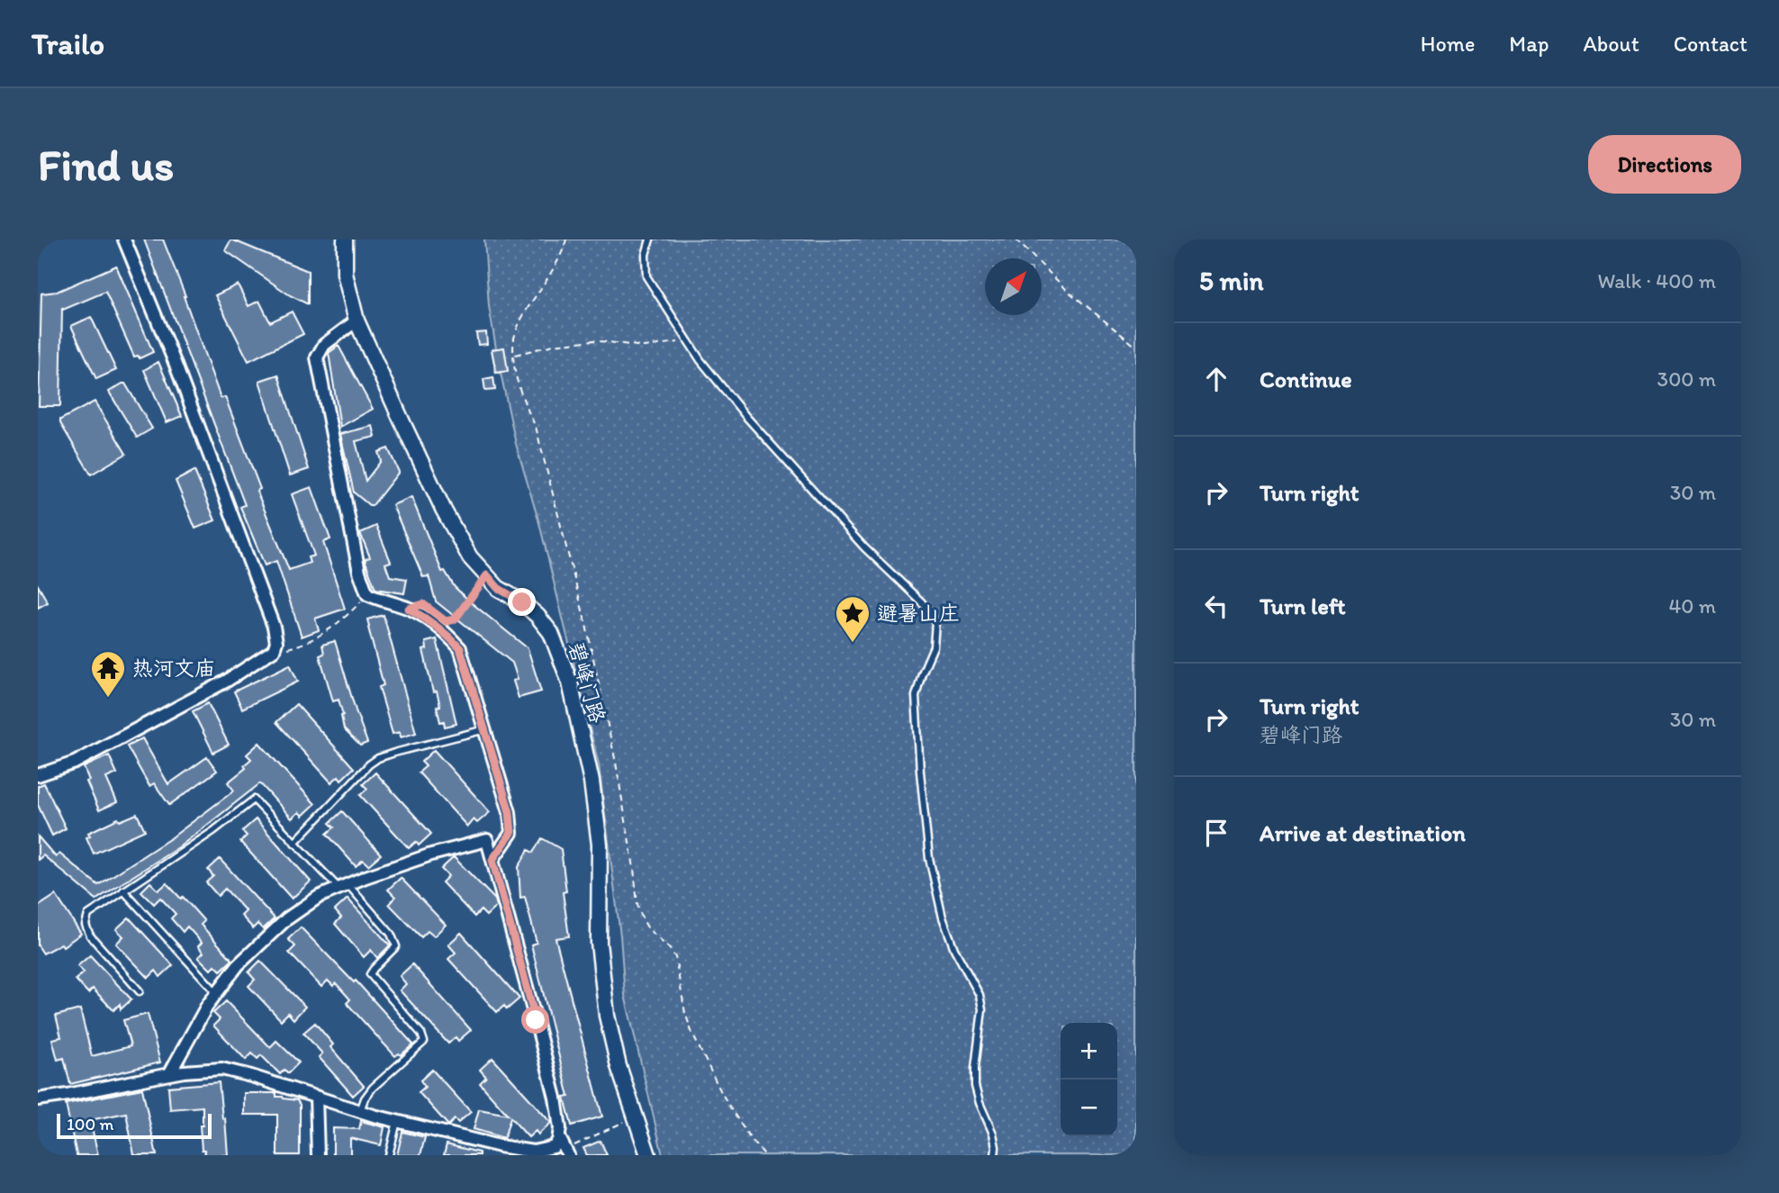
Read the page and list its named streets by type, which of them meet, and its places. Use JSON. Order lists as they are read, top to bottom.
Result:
{
  "streets": {
    "street": ["碧峰门路"]
  },
  "places": {
    "place": ["避暑山庄"],
    "temple": ["热河文庙"]
  },
  "scale_bar": "100 m",
  "north": "top right",
  "page": {
    "header": "Trailo",
    "nav": [
      "Home",
      "Map",
      "About",
      "Contact"
    ],
    "buttons": "Directions",
    "title": "Find us",
    "heading": ["5 min", "Walk · 400 m"],
    "list": [
      ["Continue", "300 m"],
      ["Turn right", "30 m"],
      ["Turn left", "40 m"],
      ["Turn right", "碧峰门路", "30 m"],
      "Arrive at destination"
    ],
    "map_buttons": ["+", "−"],
    "scale": "100 m"
  }
}
